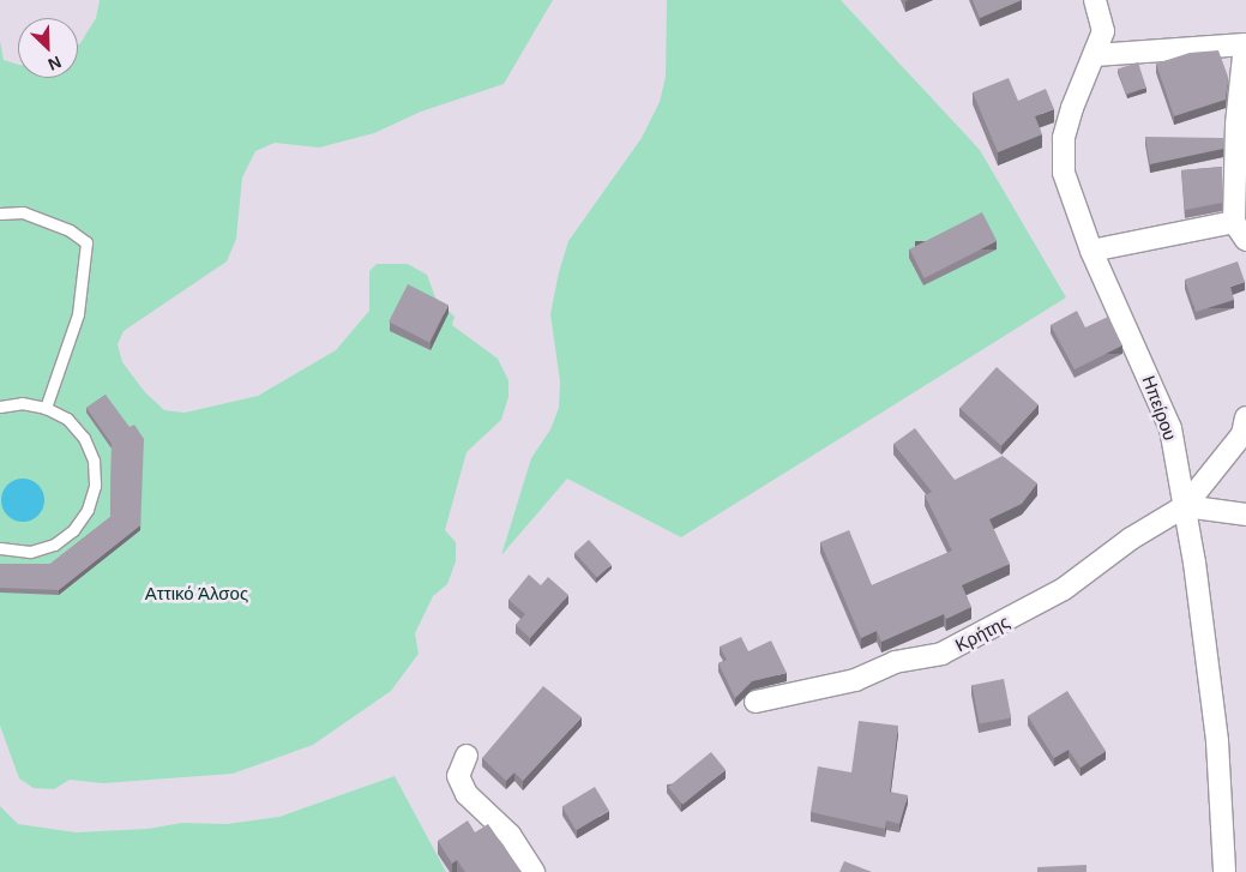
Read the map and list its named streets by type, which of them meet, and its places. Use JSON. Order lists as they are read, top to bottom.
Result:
{
  "streets": {
    "street": ["Ηπείρου", "Κρήτης"]
  },
  "crossings": [
    ["Ηπείρου", "Κρήτης"]
  ],
  "parks": ["Αττικό Άλσος"],
  "north": "bottom right"
}
